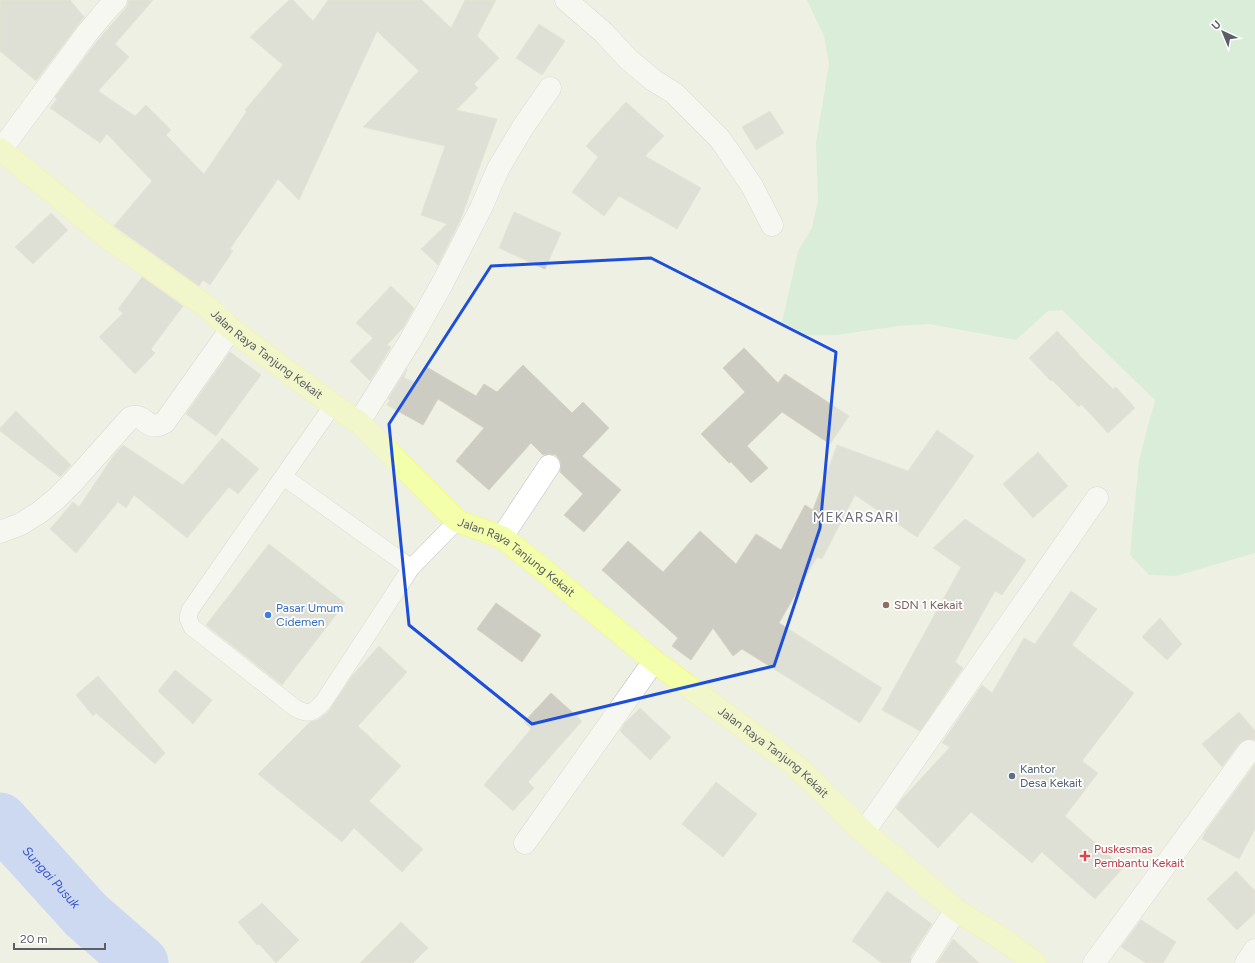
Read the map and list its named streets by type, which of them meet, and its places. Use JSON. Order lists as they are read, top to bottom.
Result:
{
  "streets": {
    "main road": ["Jalan Raya Tanjung Kekait"]
  },
  "districts": ["MEKARSARI"],
  "water": ["Sungai Pusuk"],
  "places": {
    "other": ["SDN 1 Kekait", "Pasar Umum Cidemen", "Kantor Desa Kekait"],
    "health": ["Puskesmas Pembantu Kekait"]
  },
  "scale_bar": "20 m",
  "north": "top left"
}
